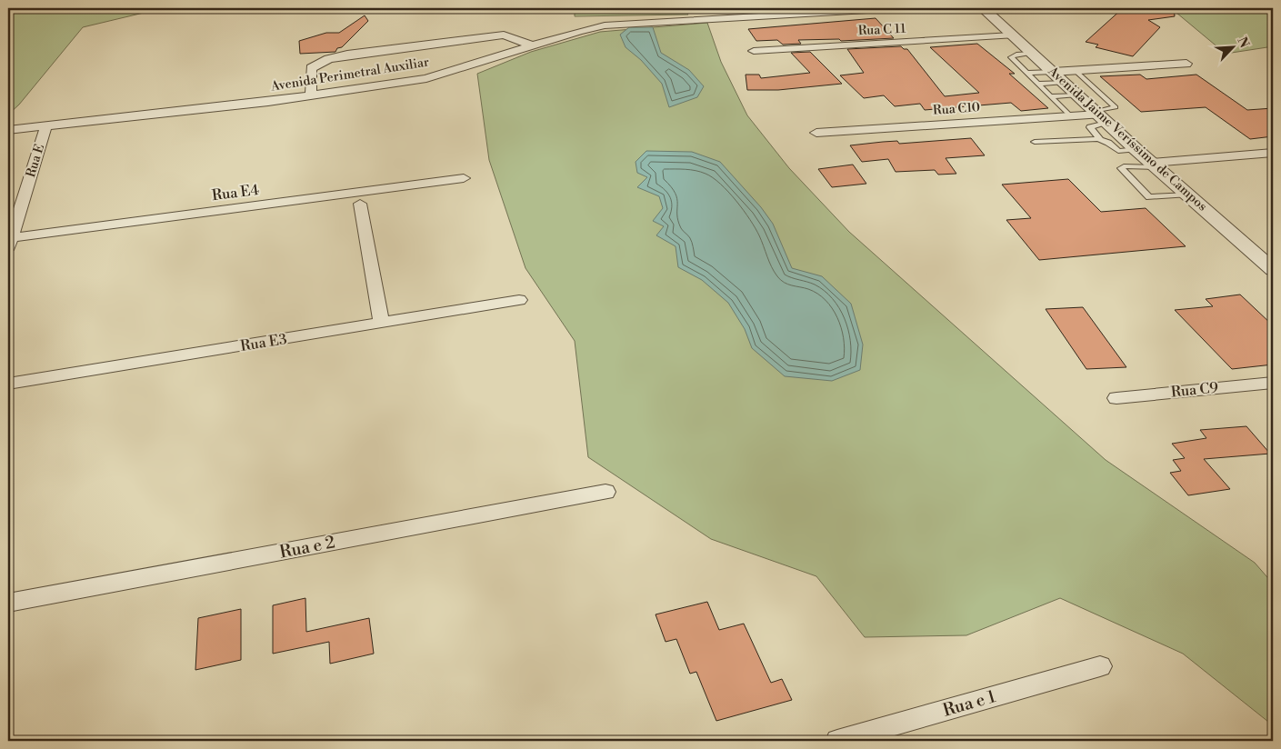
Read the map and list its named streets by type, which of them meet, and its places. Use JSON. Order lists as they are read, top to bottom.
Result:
{
  "streets": {
    "street": [
      "Rua C 11",
      "Avenida Perimetral Auxiliar",
      "Rua C10",
      "Avenida Jaime Veríssimo de Campos",
      "Rua E",
      "Rua E4",
      "Rua E3",
      "Rua C9",
      "Rua e 2",
      "Rua e 1"
    ]
  },
  "crossings": [
    ["Rua C 11", "Avenida Jaime Veríssimo de Campos"],
    ["Avenida Perimetral Auxiliar", "Rua E"],
    ["Rua C10", "Avenida Jaime Veríssimo de Campos"],
    ["Rua E", "Rua E4"]
  ],
  "north": "top right"
}
